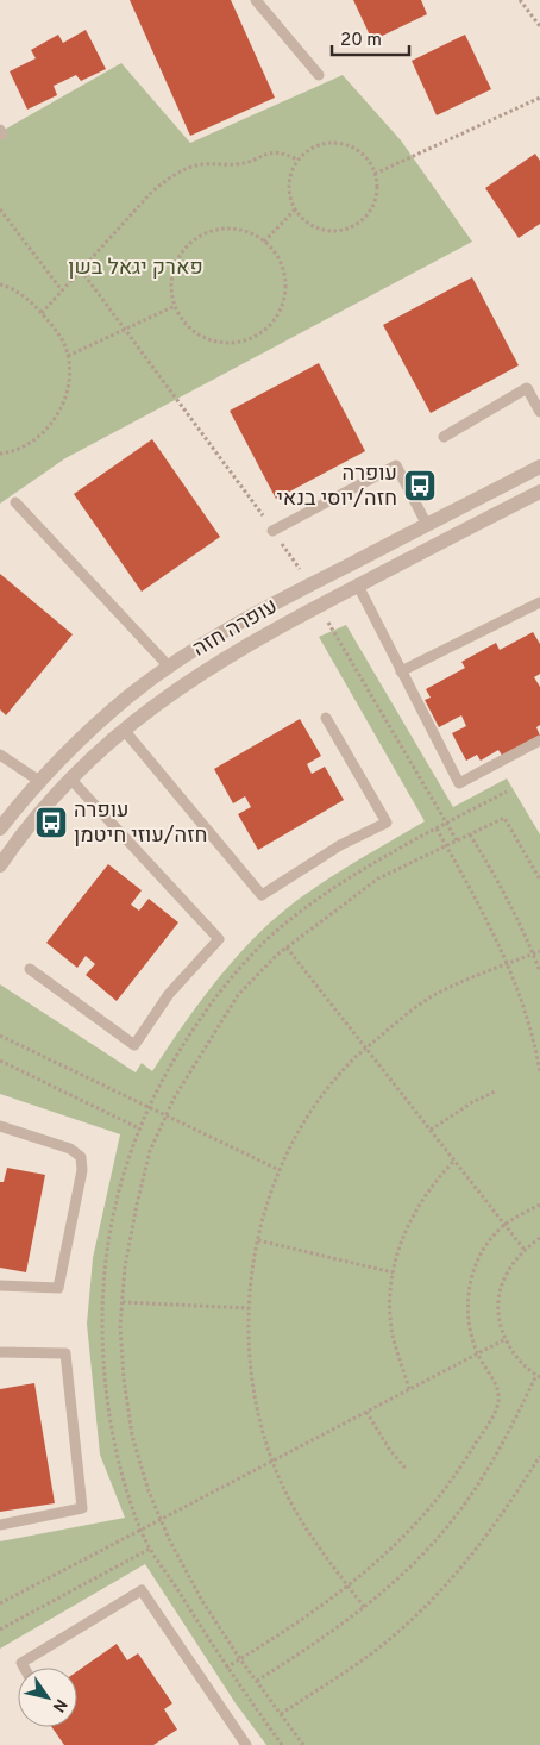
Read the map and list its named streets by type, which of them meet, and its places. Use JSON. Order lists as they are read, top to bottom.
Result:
{
  "streets": {
    "street": ["עופרה חזה"]
  },
  "parks": ["פארק יגאל בשן"],
  "places": {
    "bus stop": ["עופרה חזה/יוסי בנאי", "עופרה חזה/עוזי חיטמן"]
  },
  "scale_bar": "20 m",
  "north": "bottom right"
}
